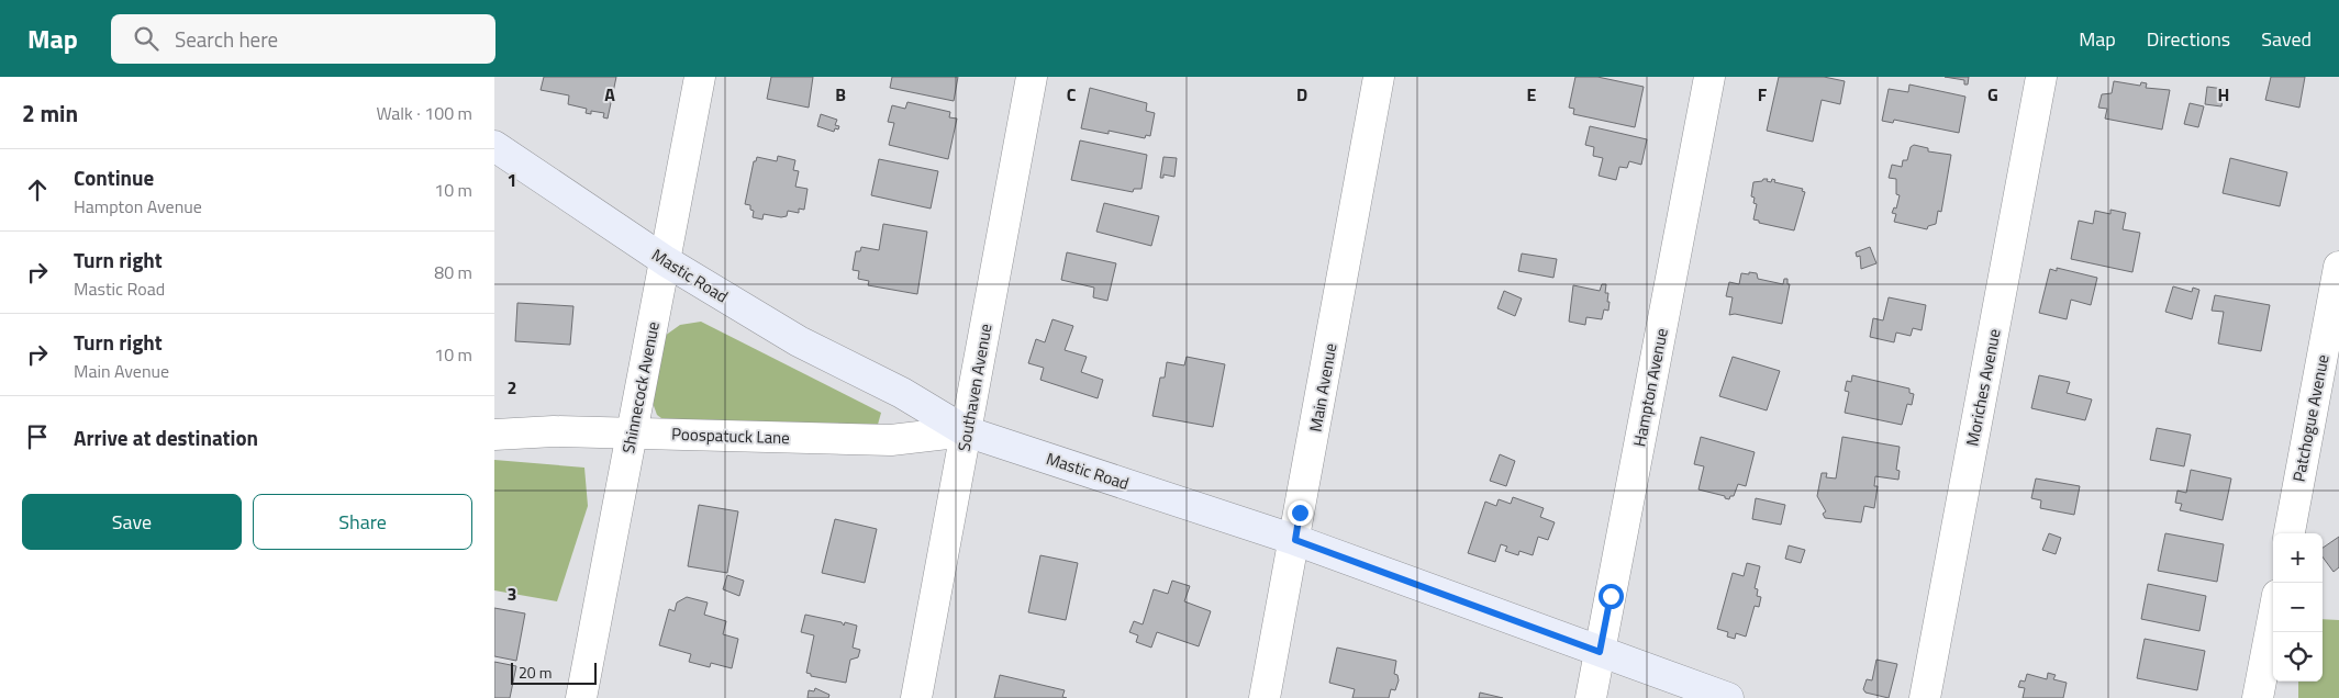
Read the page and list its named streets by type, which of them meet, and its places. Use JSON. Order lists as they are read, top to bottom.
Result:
{
  "streets": {
    "main road": ["Mastic Road"],
    "street": [
      "Shinnecock Avenue",
      "Southaven Avenue",
      "Main Avenue",
      "Hampton Avenue",
      "Moriches Avenue",
      "Patchogue Avenue",
      "Poospatuck Lane"
    ]
  },
  "crossings": [
    ["Mastic Road", "Shinnecock Avenue"],
    ["Mastic Road", "Southaven Avenue"],
    ["Mastic Road", "Main Avenue"],
    ["Mastic Road", "Hampton Avenue"],
    ["Mastic Road", "Poospatuck Lane"],
    ["Shinnecock Avenue", "Poospatuck Lane"],
    ["Southaven Avenue", "Poospatuck Lane"]
  ],
  "scale_bar": "20 m",
  "page": {
    "header": "Map",
    "search": "Search here",
    "nav": ["Map", "Directions", "Saved"],
    "heading": ["2 min", "Walk · 100 m"],
    "list": [
      ["Continue", "Hampton Avenue", "10 m"],
      ["Turn right", "Mastic Road", "80 m"],
      ["Turn right", "Main Avenue", "10 m"],
      "Arrive at destination"
    ],
    "buttons": ["Save", "Share"],
    "map_buttons": ["+", "−"],
    "scale": "20 m"
  },
  "grid": {
    "columns": [
      "A",
      "B",
      "C",
      "D",
      "E",
      "F",
      "G",
      "H"
    ],
    "rows": ["1", "2", "3"]
  }
}
